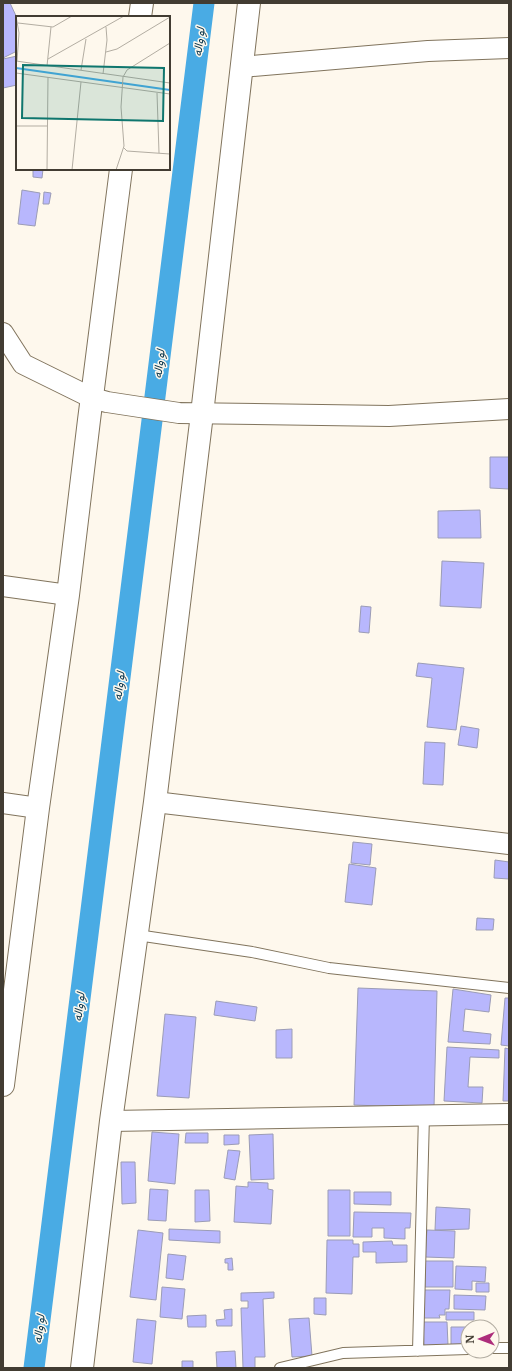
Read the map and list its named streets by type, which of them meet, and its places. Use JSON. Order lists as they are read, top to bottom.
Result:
{
  "water": ["لو واله"],
  "north": "left"
}
